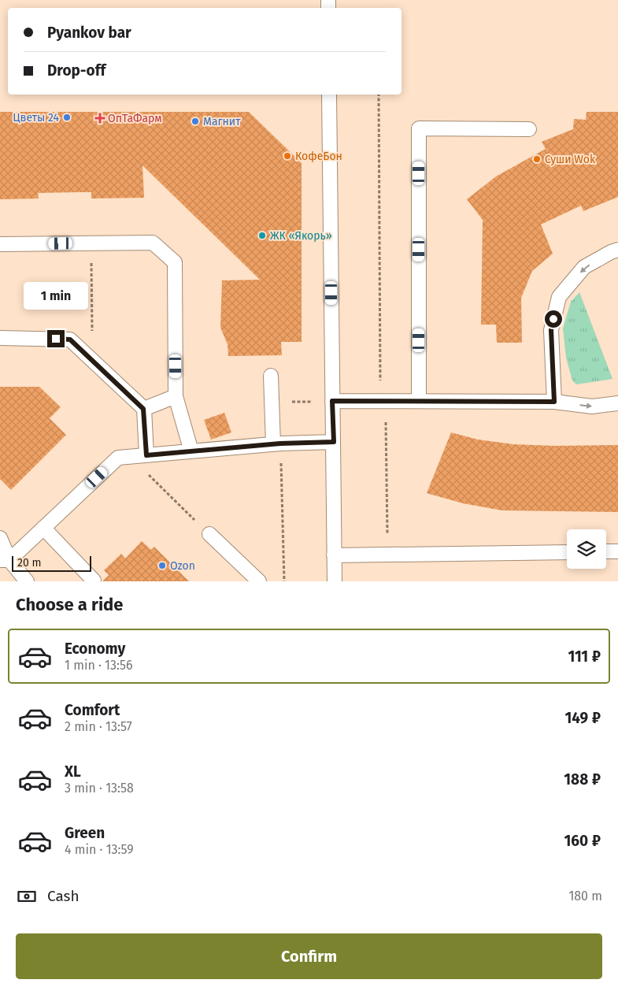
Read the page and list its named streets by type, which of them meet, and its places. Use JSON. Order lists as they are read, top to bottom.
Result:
{
  "places": {
    "other": [
      "Цветы 24",
      "Магнит",
      "КофеБон",
      "Суши Wok",
      "ЖК «Якорь»",
      "Ozon"
    ],
    "health": ["ОпТаФарм"]
  },
  "scale_bar": "20 m",
  "page": {
    "banner": ["Pyankov bar", "Drop-off"],
    "bubble": "1 min",
    "scale": "20 m",
    "heading": "Choose a ride",
    "list": [
      {
        "name": "Economy",
        "note": "1 min · 13:56",
        "value": "111 ₽"
      },
      {
        "name": "Comfort",
        "note": "2 min · 13:57",
        "value": "149 ₽"
      },
      {
        "name": "XL",
        "note": "3 min · 13:58",
        "value": "188 ₽"
      },
      {
        "name": "Green",
        "note": "4 min · 13:59",
        "value": "160 ₽"
      }
    ],
    "pay": ["Cash", "180 m"],
    "buttons": "Confirm"
  }
}
